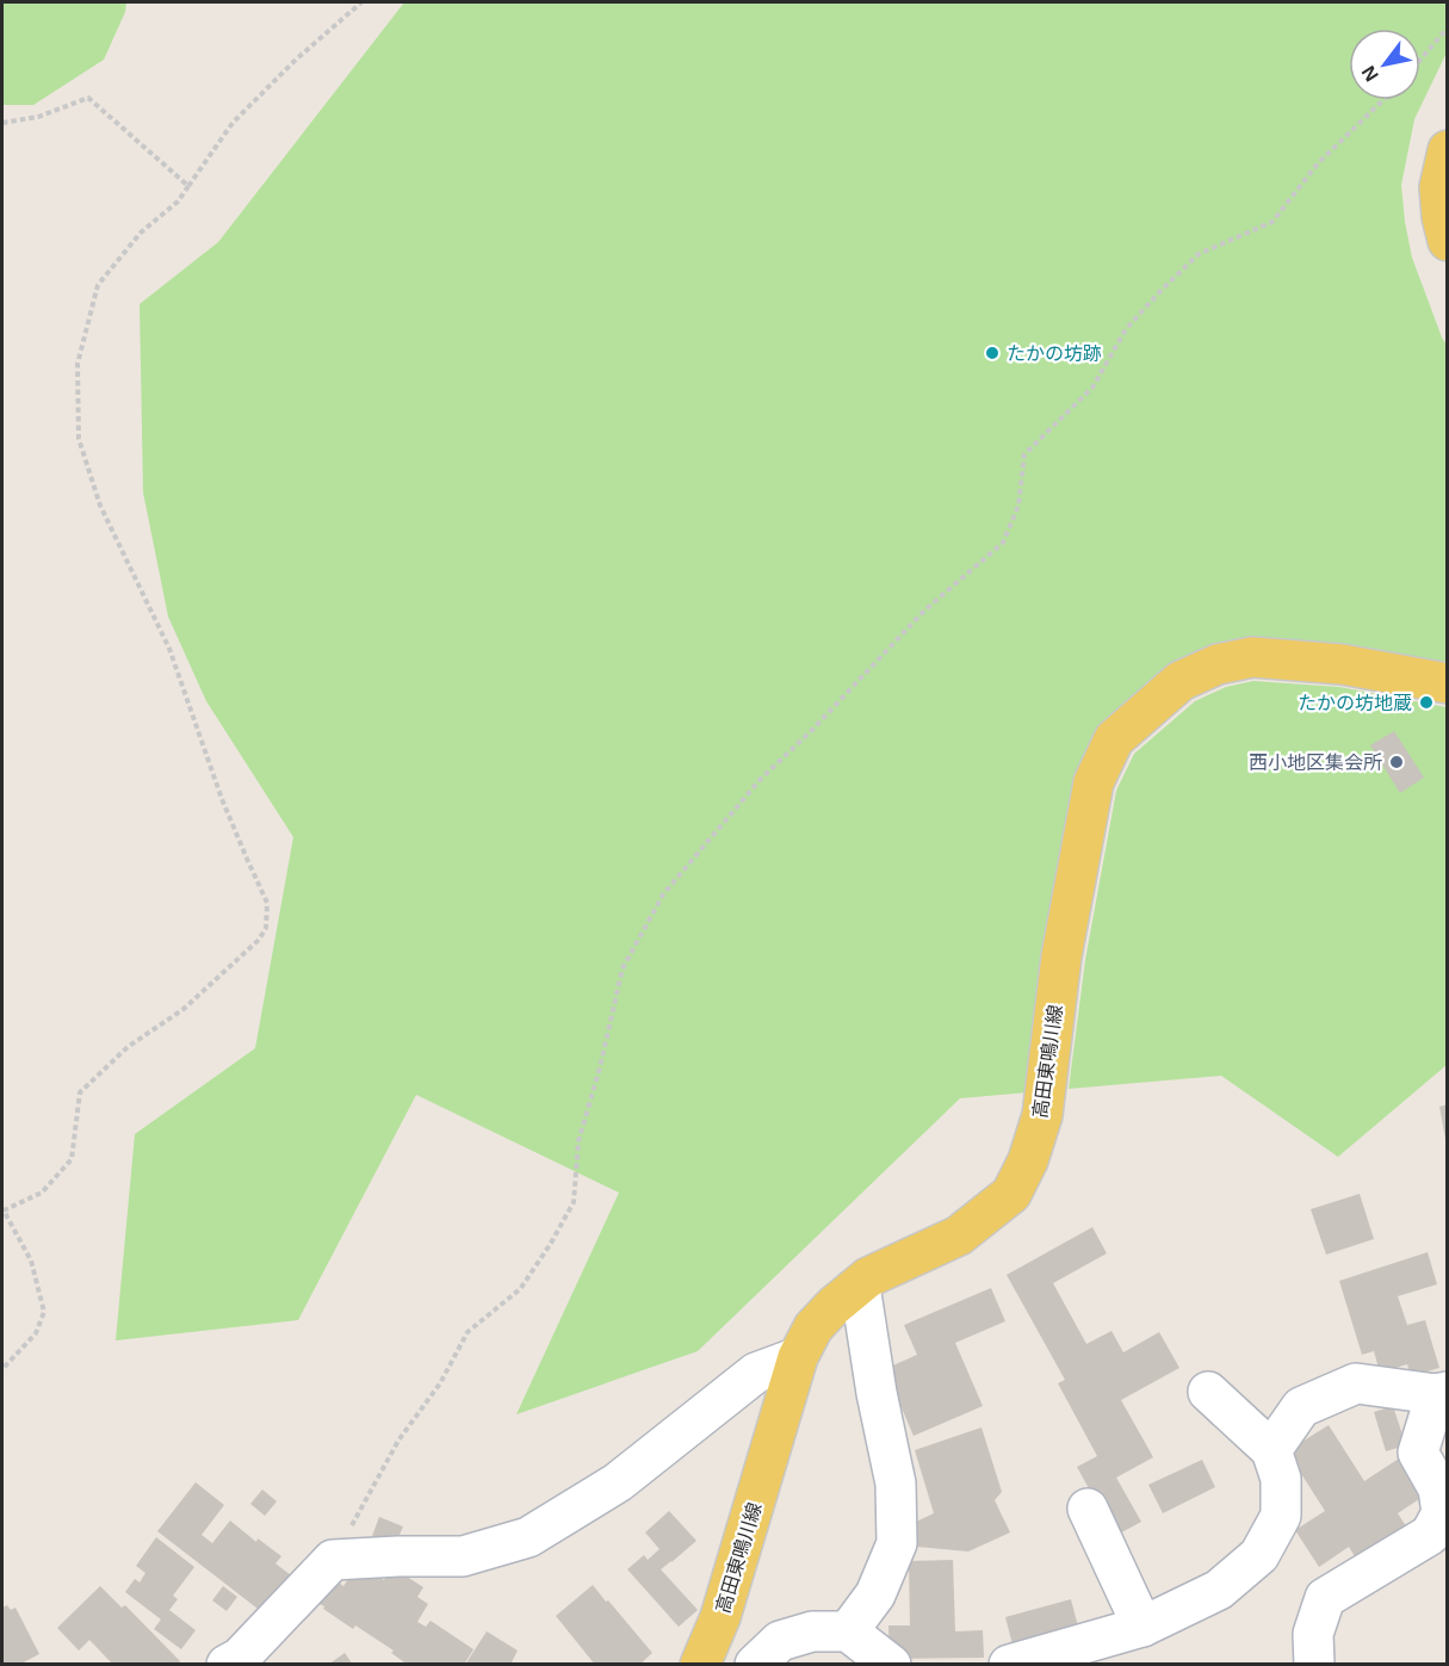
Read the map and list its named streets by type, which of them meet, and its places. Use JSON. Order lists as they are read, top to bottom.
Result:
{
  "streets": {
    "main road": ["高田東鳴川線"]
  },
  "places": ["たかの坊跡", "たかの坊地蔵", "西小地区集会所"],
  "north": "bottom left"
}
